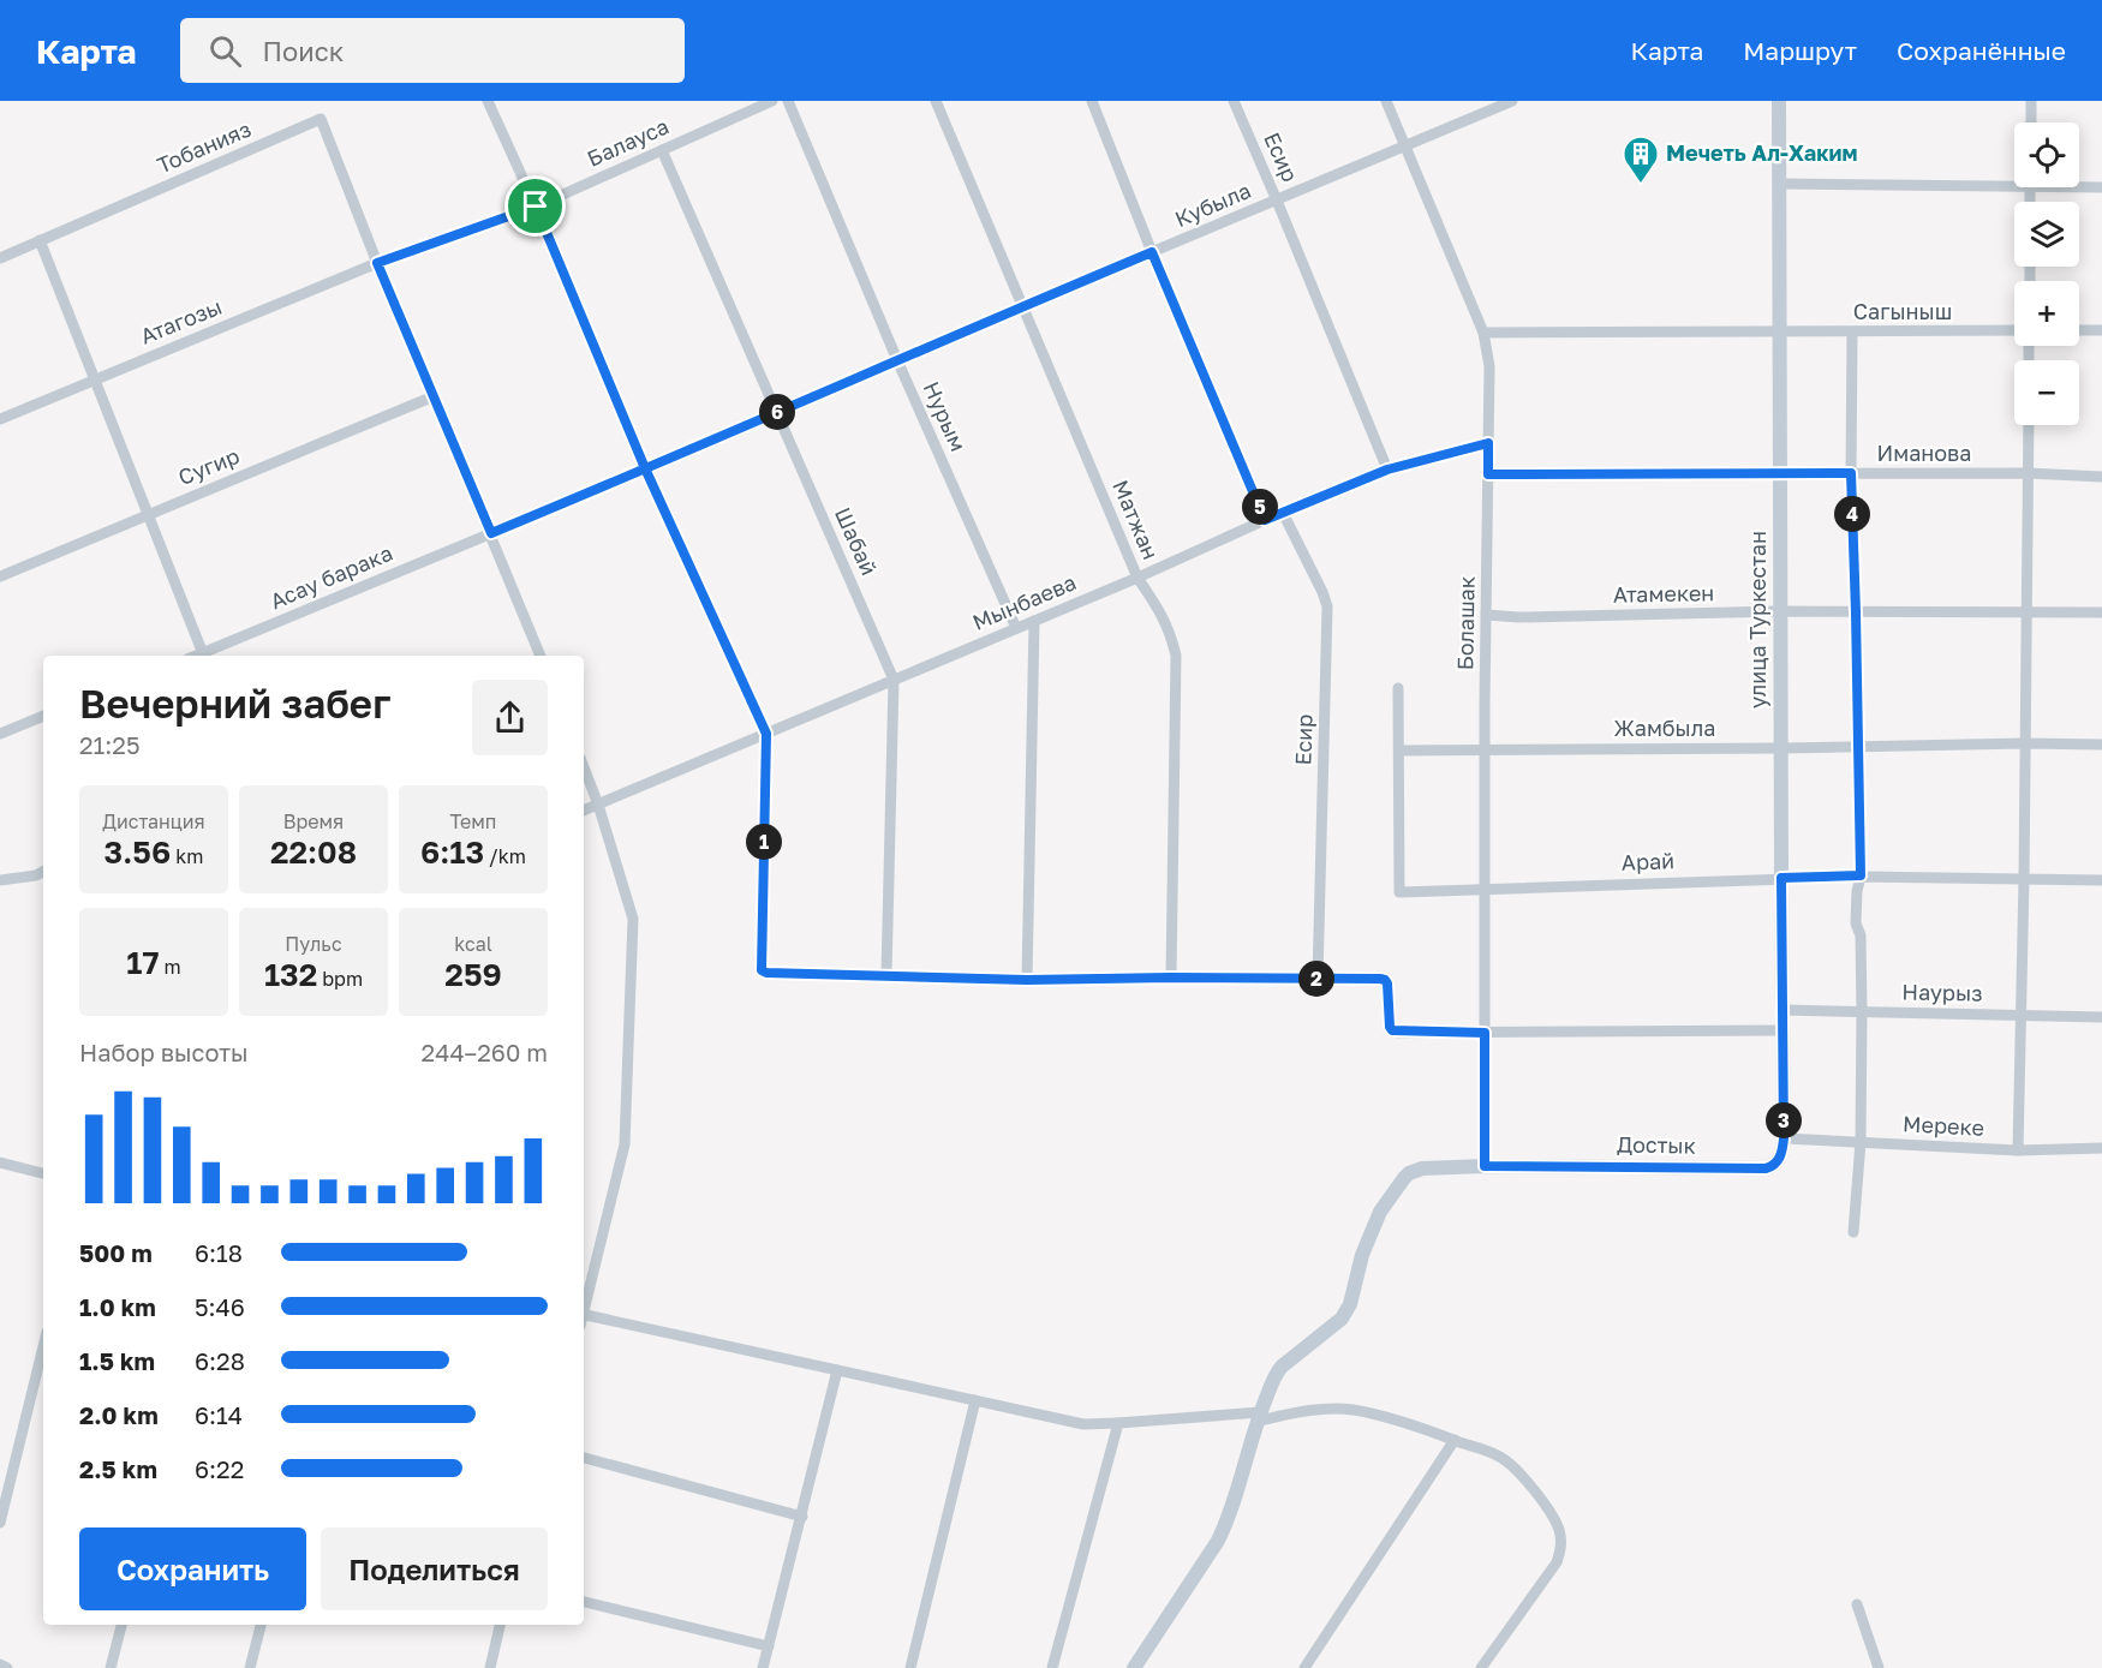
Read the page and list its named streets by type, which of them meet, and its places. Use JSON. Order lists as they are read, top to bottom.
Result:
{
  "streets": {
    "street": [
      "Балауса",
      "Тобанияз",
      "Есир",
      "Кубыла",
      "Сагыныш",
      "Атагозы",
      "Нурым",
      "Иманова",
      "Сугир",
      "Матжан",
      "Шабай",
      "Асау барака",
      "Атамекен",
      "Мынбаева",
      "улица Туркестан",
      "Болашак",
      "Жамбыла",
      "Арай",
      "Наурыз",
      "Мереке",
      "Достык"
    ]
  },
  "crossings": [
    ["Балауса", "Тобанияз"],
    ["Балауса", "Атагозы"],
    ["Балауса", "Шабай"],
    ["Тобанияз", "Атагозы"],
    ["Есир", "Кубыла"],
    ["Есир", "Мынбаева"],
    ["Кубыла", "Нурым"],
    ["Кубыла", "Матжан"],
    ["Кубыла", "Шабай"],
    ["Кубыла", "Асау барака"],
    ["Кубыла", "Болашак"],
    ["Сагыныш", "улица Туркестан"],
    ["Сагыныш", "Болашак"],
    ["Нурым", "Мынбаева"],
    ["Иманова", "улица Туркестан"],
    ["Иманова", "Болашак"],
    ["Матжан", "Мынбаева"],
    ["Шабай", "Мынбаева"],
    ["Атамекен", "улица Туркестан"],
    ["Атамекен", "Болашак"],
    ["Мынбаева", "Болашак"],
    ["улица Туркестан", "Жамбыла"],
    ["улица Туркестан", "Арай"],
    ["улица Туркестан", "Наурыз"],
    ["улица Туркестан", "Мереке"],
    ["улица Туркестан", "Достык"],
    ["Болашак", "Жамбыла"],
    ["Болашак", "Арай"],
    ["Болашак", "Достык"],
    ["Жамбыла", "Арай"],
    ["Мереке", "Достык"]
  ],
  "places": {
    "building": ["Мечеть Ал-Хаким"]
  },
  "page": {
    "header": "Карта",
    "search": "Поиск",
    "nav": ["Карта", "Маршрут", "Сохранённые"],
    "map_buttons": ["+", "−"],
    "pins": [
      "6",
      "5",
      "4",
      "1",
      "2",
      "3"
    ],
    "heading": ["Вечерний забег", "21:25"],
    "stats": [
      ["Дистанция", "3.56 km"],
      ["Время", "22:08"],
      ["Темп", "6:13 /km"],
      ["17 m"],
      ["Пульс", "132 bpm"],
      ["kcal", "259"]
    ],
    "chart": ["Набор высоты", "244–260 m"],
    "list": [
      {
        "name": "500 m",
        "note": "6:18"
      },
      {
        "name": "1.0 km",
        "note": "5:46"
      },
      {
        "name": "1.5 km",
        "note": "6:28"
      },
      {
        "name": "2.0 km",
        "note": "6:14"
      },
      {
        "name": "2.5 km",
        "note": "6:22"
      }
    ],
    "buttons": ["Сохранить", "Поделиться"]
  }
}
